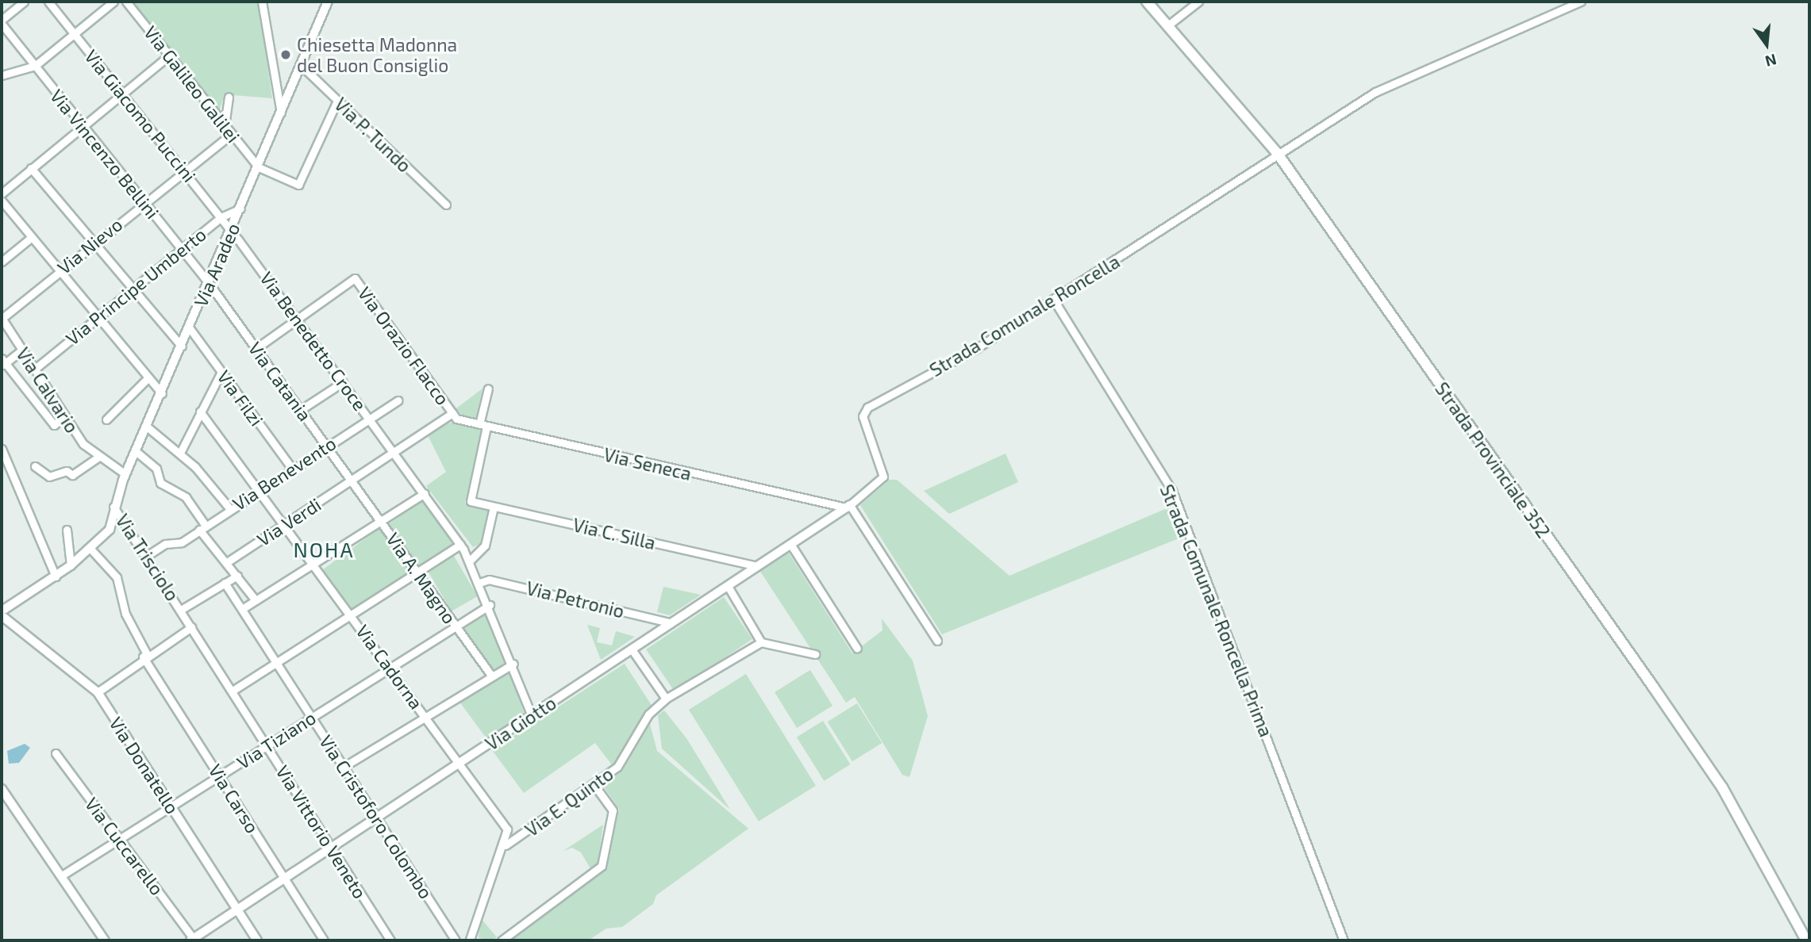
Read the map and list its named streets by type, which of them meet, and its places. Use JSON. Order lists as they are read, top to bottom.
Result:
{
  "streets": {
    "main road": ["Strada Provinciale 352"],
    "street": [
      "Via Galileo Galilei",
      "Via Giacomo Puccini",
      "Via P. Tundo",
      "Via Vincenzo Bellini",
      "Via Nievo",
      "Via Aradeo",
      "Via Principe Umberto",
      "Strada Comunale Roncella",
      "Via Benedetto Croce",
      "Via Orazio Flacco",
      "Via Catania",
      "Via Calvario",
      "Via Filzi",
      "Via Seneca",
      "Via Benevento",
      "Via Verdi",
      "Via C. Silla",
      "Via Trisciolo",
      "Via A. Magno",
      "Via Petronio",
      "Strada Comunale Roncella Prima",
      "Via Cadorna",
      "Via Giotto",
      "Via Tiziano",
      "Via Donatello",
      "Via Carso",
      "Via E. Quinto",
      "Via Cristoforo Colombo",
      "Via Vittorio Veneto",
      "Via Cuccarello"
    ]
  },
  "crossings": [
    ["Via Galileo Galilei", "Via Nievo"],
    ["Via Galileo Galilei", "Via Aradeo"],
    ["Via Giacomo Puccini", "Via Nievo"],
    ["Via Giacomo Puccini", "Via Aradeo"],
    ["Via Giacomo Puccini", "Via Principe Umberto"],
    ["Via Giacomo Puccini", "Via Benedetto Croce"],
    ["Via P. Tundo", "Via Aradeo"],
    ["Via Vincenzo Bellini", "Via Nievo"],
    ["Via Vincenzo Bellini", "Via Aradeo"],
    ["Via Vincenzo Bellini", "Via Principe Umberto"],
    ["Via Vincenzo Bellini", "Via Catania"],
    ["Via Nievo", "Via Calvario"],
    ["Via Aradeo", "Via Principe Umberto"],
    ["Via Aradeo", "Via Benedetto Croce"],
    ["Via Aradeo", "Via Catania"],
    ["Via Aradeo", "Via Calvario"],
    ["Via Aradeo", "Via Filzi"],
    ["Via Aradeo", "Via Trisciolo"],
    ["Via Aradeo", "Via Carso"],
    ["Via Principe Umberto", "Via Calvario"],
    ["Strada Comunale Roncella", "Strada Provinciale 352"],
    ["Strada Comunale Roncella", "Via Seneca"],
    ["Strada Comunale Roncella", "Strada Comunale Roncella Prima"],
    ["Strada Comunale Roncella", "Via Giotto"],
    ["Via Benedetto Croce", "Via Orazio Flacco"],
    ["Via Benedetto Croce", "Via Benevento"],
    ["Via Benedetto Croce", "Via Verdi"],
    ["Via Benedetto Croce", "Via Petronio"],
    ["Via Benedetto Croce", "Via Giotto"],
    ["Via Benedetto Croce", "Via Tiziano"],
    ["Via Orazio Flacco", "Via Seneca"],
    ["Via Orazio Flacco", "Via Verdi"],
    ["Via Catania", "Via Benevento"],
    ["Via Catania", "Via Verdi"],
    ["Via Catania", "Via A. Magno"],
    ["Via Filzi", "Via Benevento"],
    ["Via Seneca", "Via Verdi"],
    ["Via Seneca", "Via C. Silla"],
    ["Via Seneca", "Via Giotto"],
    ["Via Benevento", "Via Trisciolo"],
    ["Via Benevento", "Via Cadorna"],
    ["Via Verdi", "Via A. Magno"],
    ["Via Verdi", "Via Cadorna"],
    ["Via C. Silla", "Via Giotto"],
    ["Via Trisciolo", "Via Vittorio Veneto"],
    ["Via A. Magno", "Via Tiziano"],
    ["Via Petronio", "Via Giotto"],
    ["Via Cadorna", "Via Giotto"],
    ["Via Cadorna", "Via Tiziano"],
    ["Via Cadorna", "Via E. Quinto"],
    ["Via Giotto", "Via Donatello"],
    ["Via Giotto", "Via Carso"],
    ["Via Giotto", "Via Cristoforo Colombo"],
    ["Via Giotto", "Via Vittorio Veneto"],
    ["Via Giotto", "Via Cuccarello"],
    ["Via Tiziano", "Via Donatello"],
    ["Via Tiziano", "Via Carso"],
    ["Via Tiziano", "Via Cristoforo Colombo"],
    ["Via Tiziano", "Via Vittorio Veneto"],
    ["Via Tiziano", "Via Cuccarello"]
  ],
  "districts": ["NOHA"],
  "places": ["Chiesetta Madonna del Buon Consiglio"],
  "north": "bottom"
}
